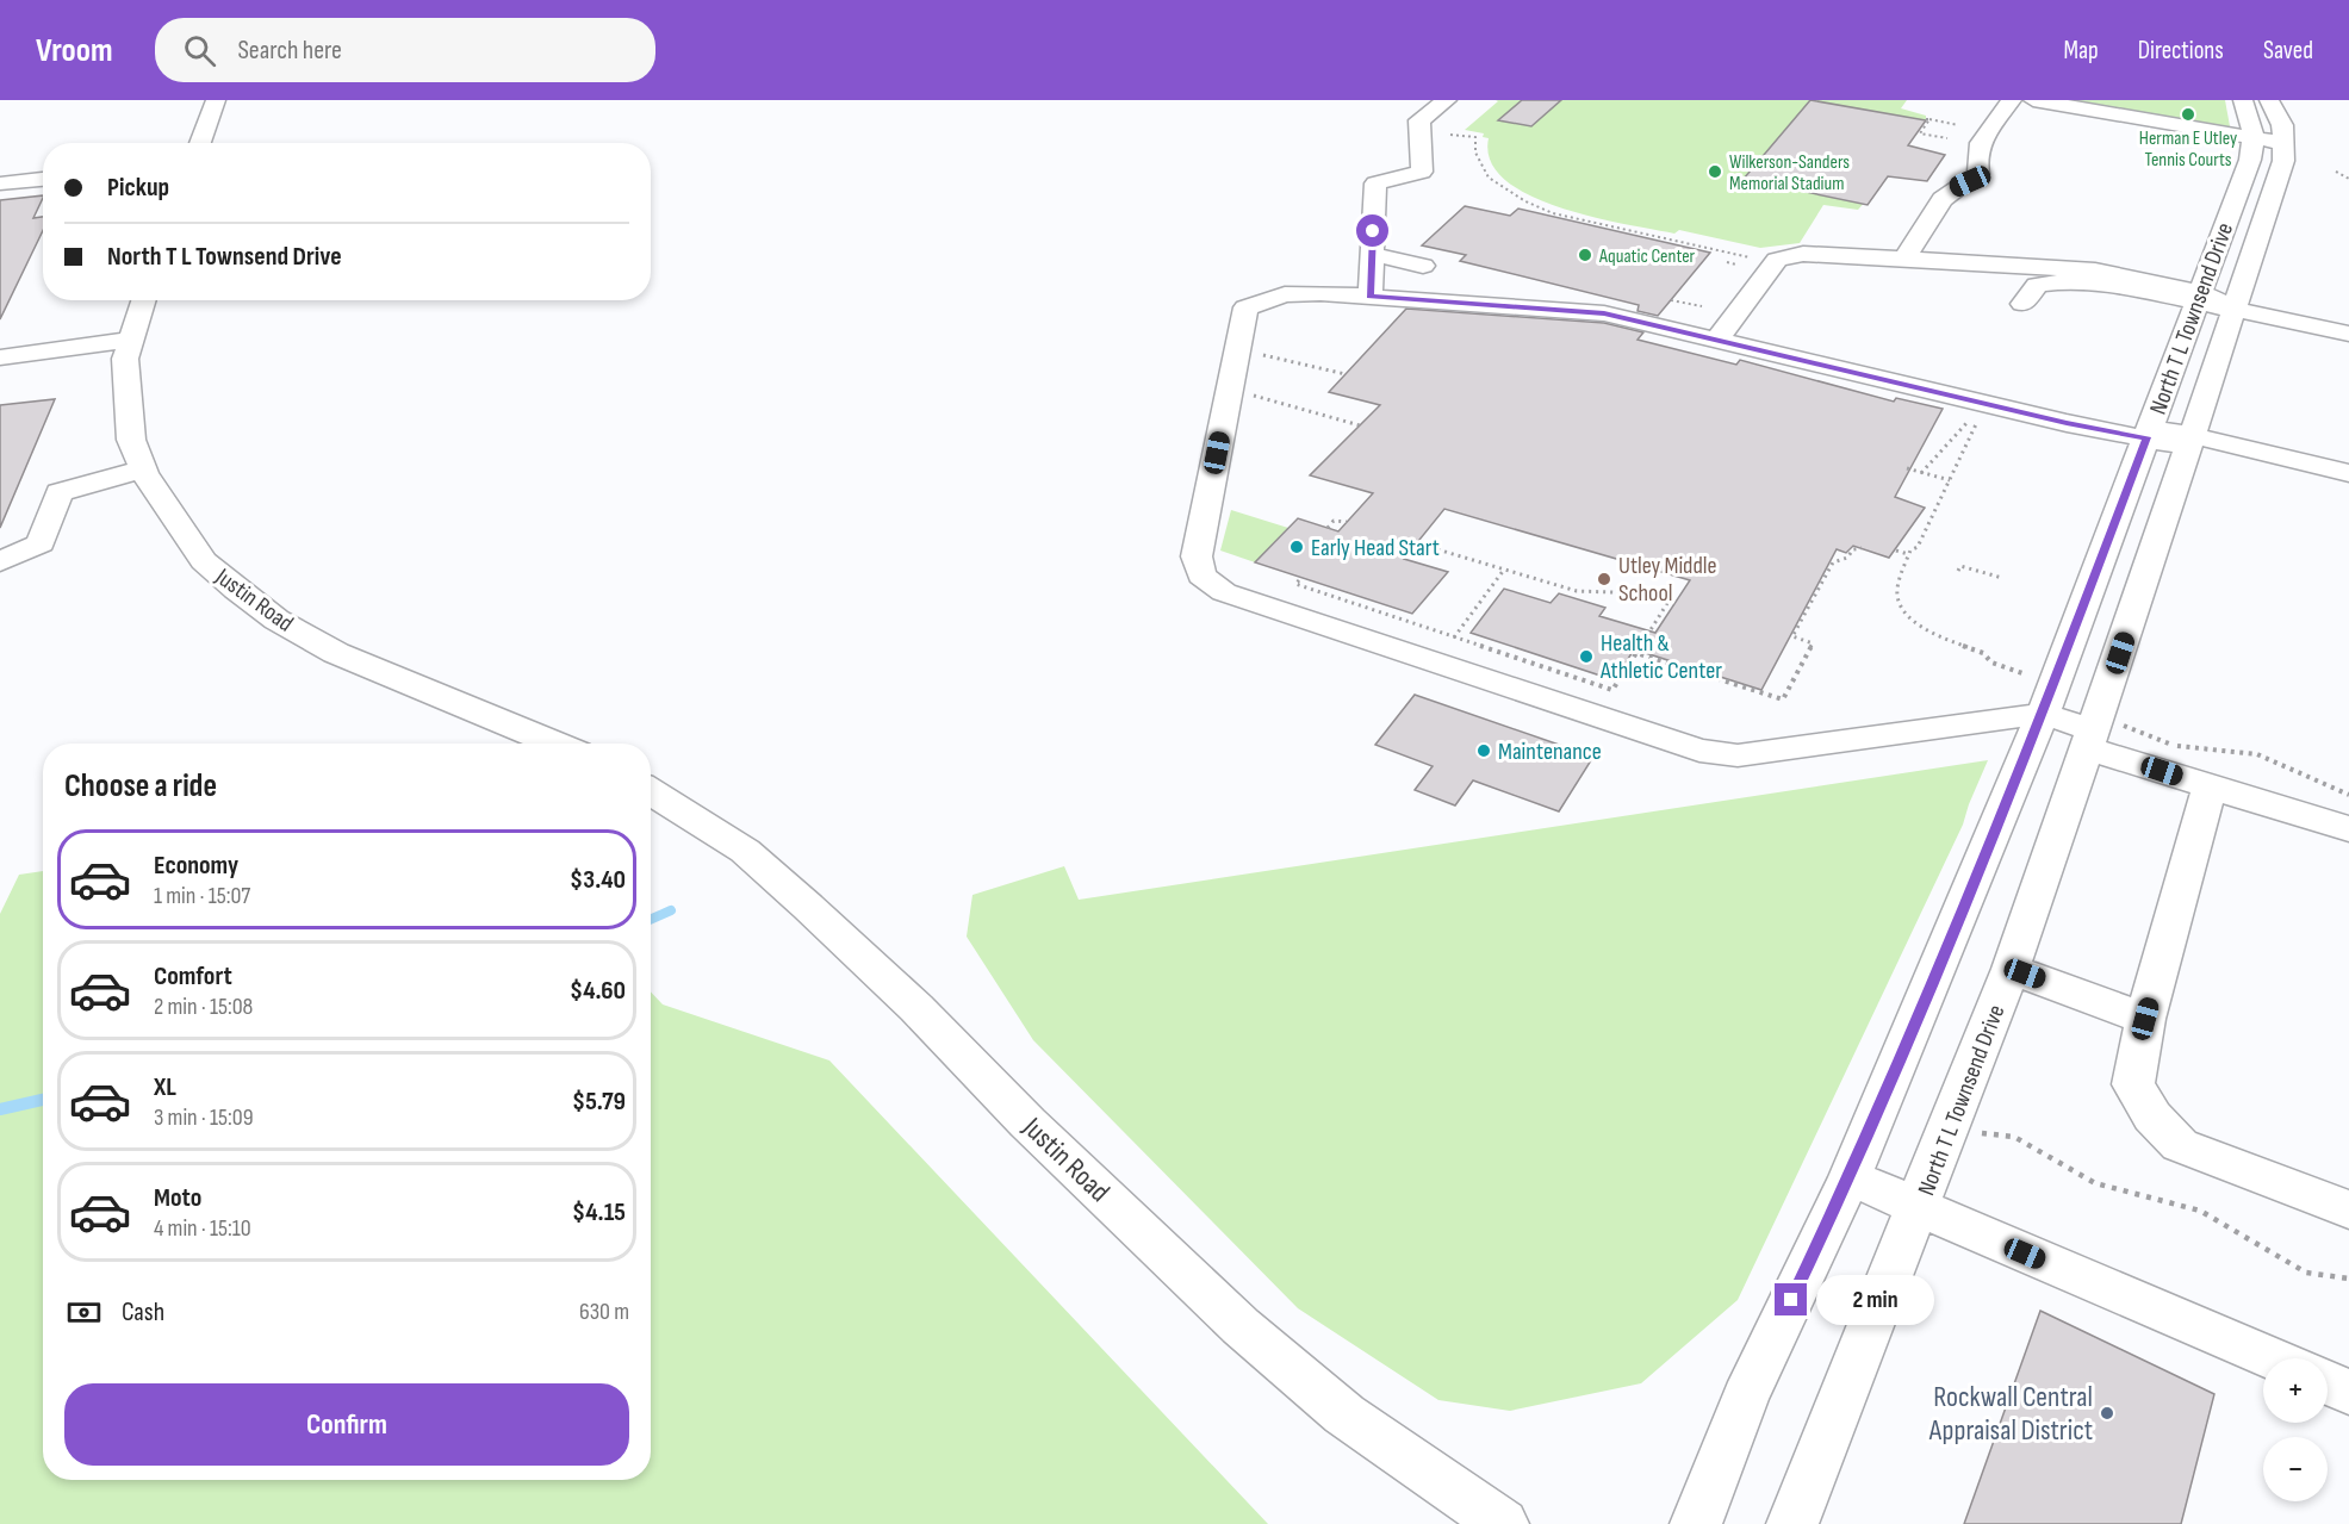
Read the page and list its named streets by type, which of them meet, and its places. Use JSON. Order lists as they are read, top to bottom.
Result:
{
  "streets": {
    "street": ["North T L Townsend Drive", "Justin Road"]
  },
  "places": [
    "Herman E Utley Tennis Courts",
    "Wilkerson-Sanders Memorial Stadium",
    "Aquatic Center",
    "Early Head Start",
    "Utley Middle School",
    "Health & Athletic Center",
    "Maintenance",
    "Rockwall Central Appraisal District"
  ],
  "page": {
    "header": "Vroom",
    "search": "Search here",
    "nav": ["Map", "Directions", "Saved"],
    "banner": ["Pickup", "North T L Townsend Drive"],
    "heading": "Choose a ride",
    "list": [
      {
        "name": "Economy",
        "note": "1 min · 15:07",
        "value": "$3.40"
      },
      {
        "name": "Comfort",
        "note": "2 min · 15:08",
        "value": "$4.60"
      },
      {
        "name": "XL",
        "note": "3 min · 15:09",
        "value": "$5.79"
      },
      {
        "name": "Moto",
        "note": "4 min · 15:10",
        "value": "$4.15"
      }
    ],
    "pay": ["Cash", "630 m"],
    "bubble": "2 min",
    "map_buttons": ["+", "−"],
    "buttons": "Confirm"
  }
}
